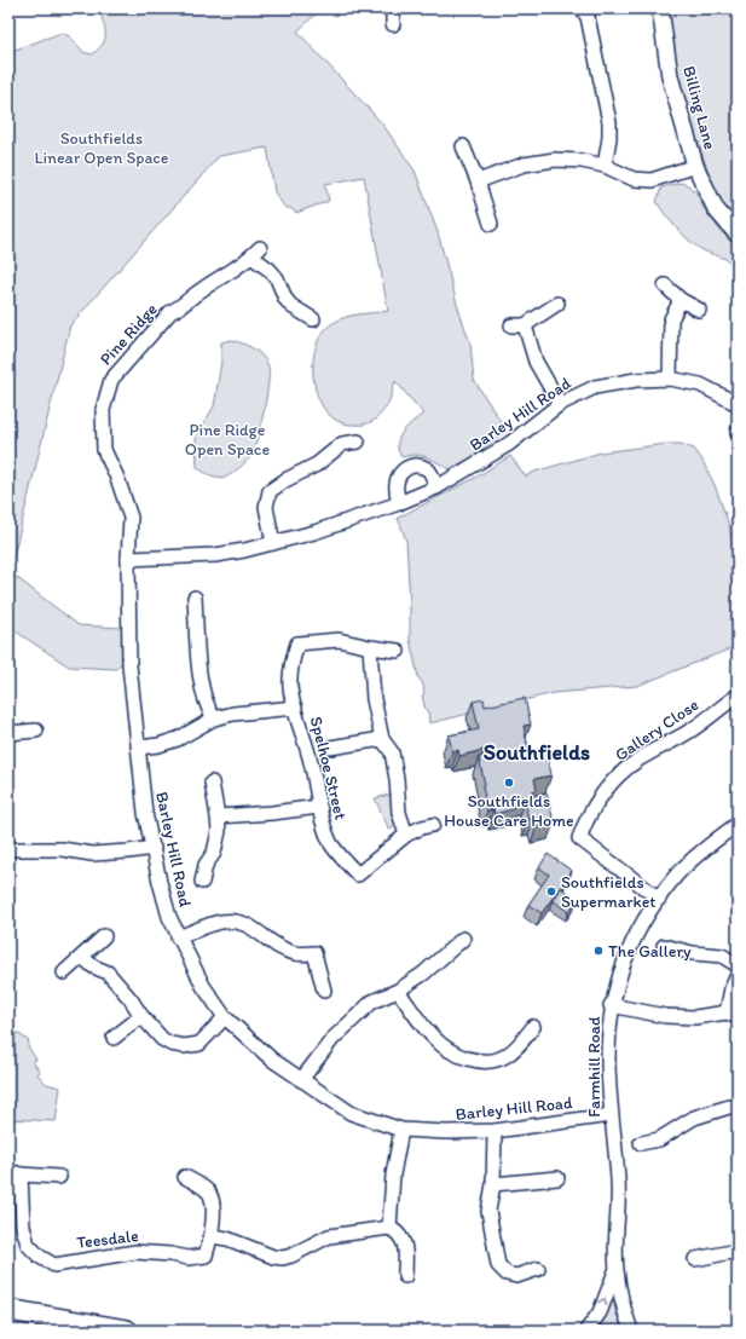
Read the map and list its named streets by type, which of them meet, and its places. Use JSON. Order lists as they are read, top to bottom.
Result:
{
  "streets": {
    "street": [
      "Billing Lane",
      "Pine Ridge",
      "Barley Hill Road",
      "Gallery Close",
      "Spelhoe Street",
      "Farmhill Road",
      "Teesdale"
    ]
  },
  "crossings": [
    ["Pine Ridge", "Barley Hill Road"],
    ["Barley Hill Road", "Spelhoe Street"],
    ["Barley Hill Road", "Farmhill Road"],
    ["Gallery Close", "Farmhill Road"]
  ],
  "districts": ["Southfields"],
  "parks": ["Southfields Linear Open Space", "Pine Ridge Open Space"],
  "places": ["Southfields House Care Home", "Southfields Supermarket", "The Gallery"]
}
